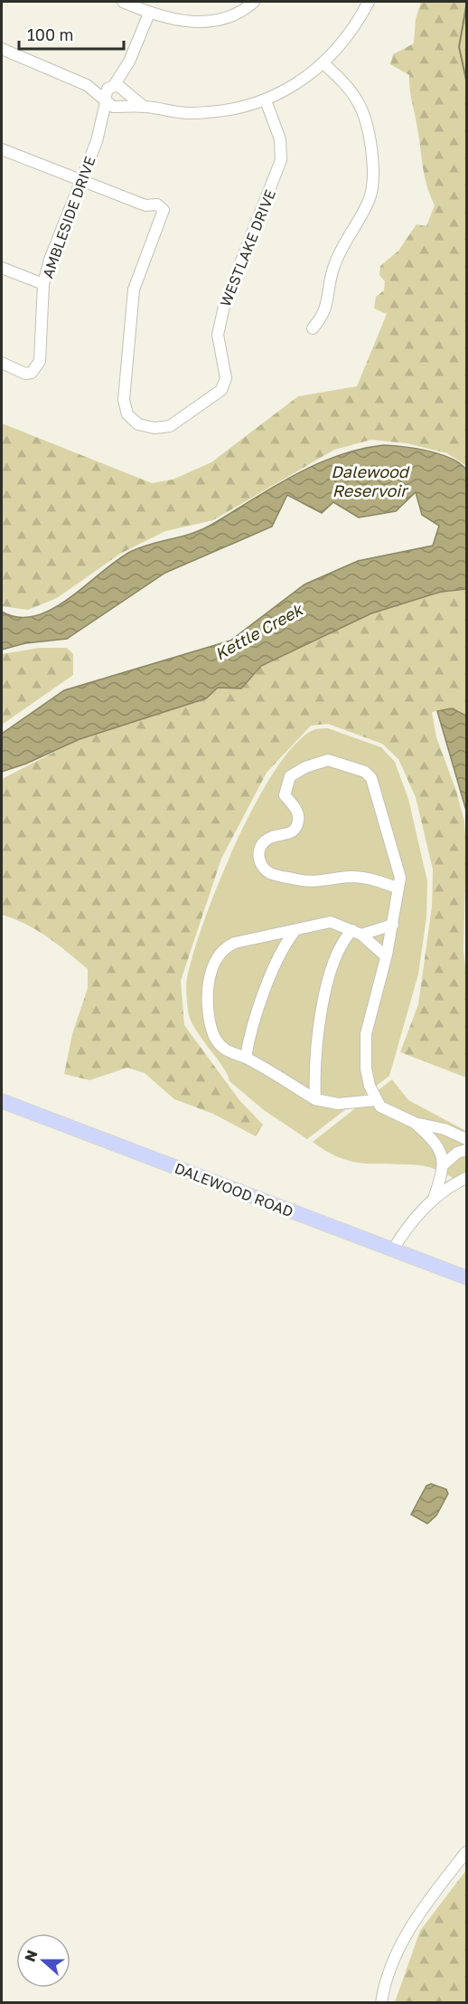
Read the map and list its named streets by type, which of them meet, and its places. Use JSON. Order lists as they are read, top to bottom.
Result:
{
  "streets": {
    "main road": ["DALEWOOD ROAD"],
    "street": ["AMBLESIDE DRIVE", "WESTLAKE DRIVE"]
  },
  "crossings": [
    ["AMBLESIDE DRIVE", "WESTLAKE DRIVE"]
  ],
  "water": ["Dalewood Reservoir", "Kettle Creek"],
  "scale_bar": "100 m",
  "north": "left"
}
